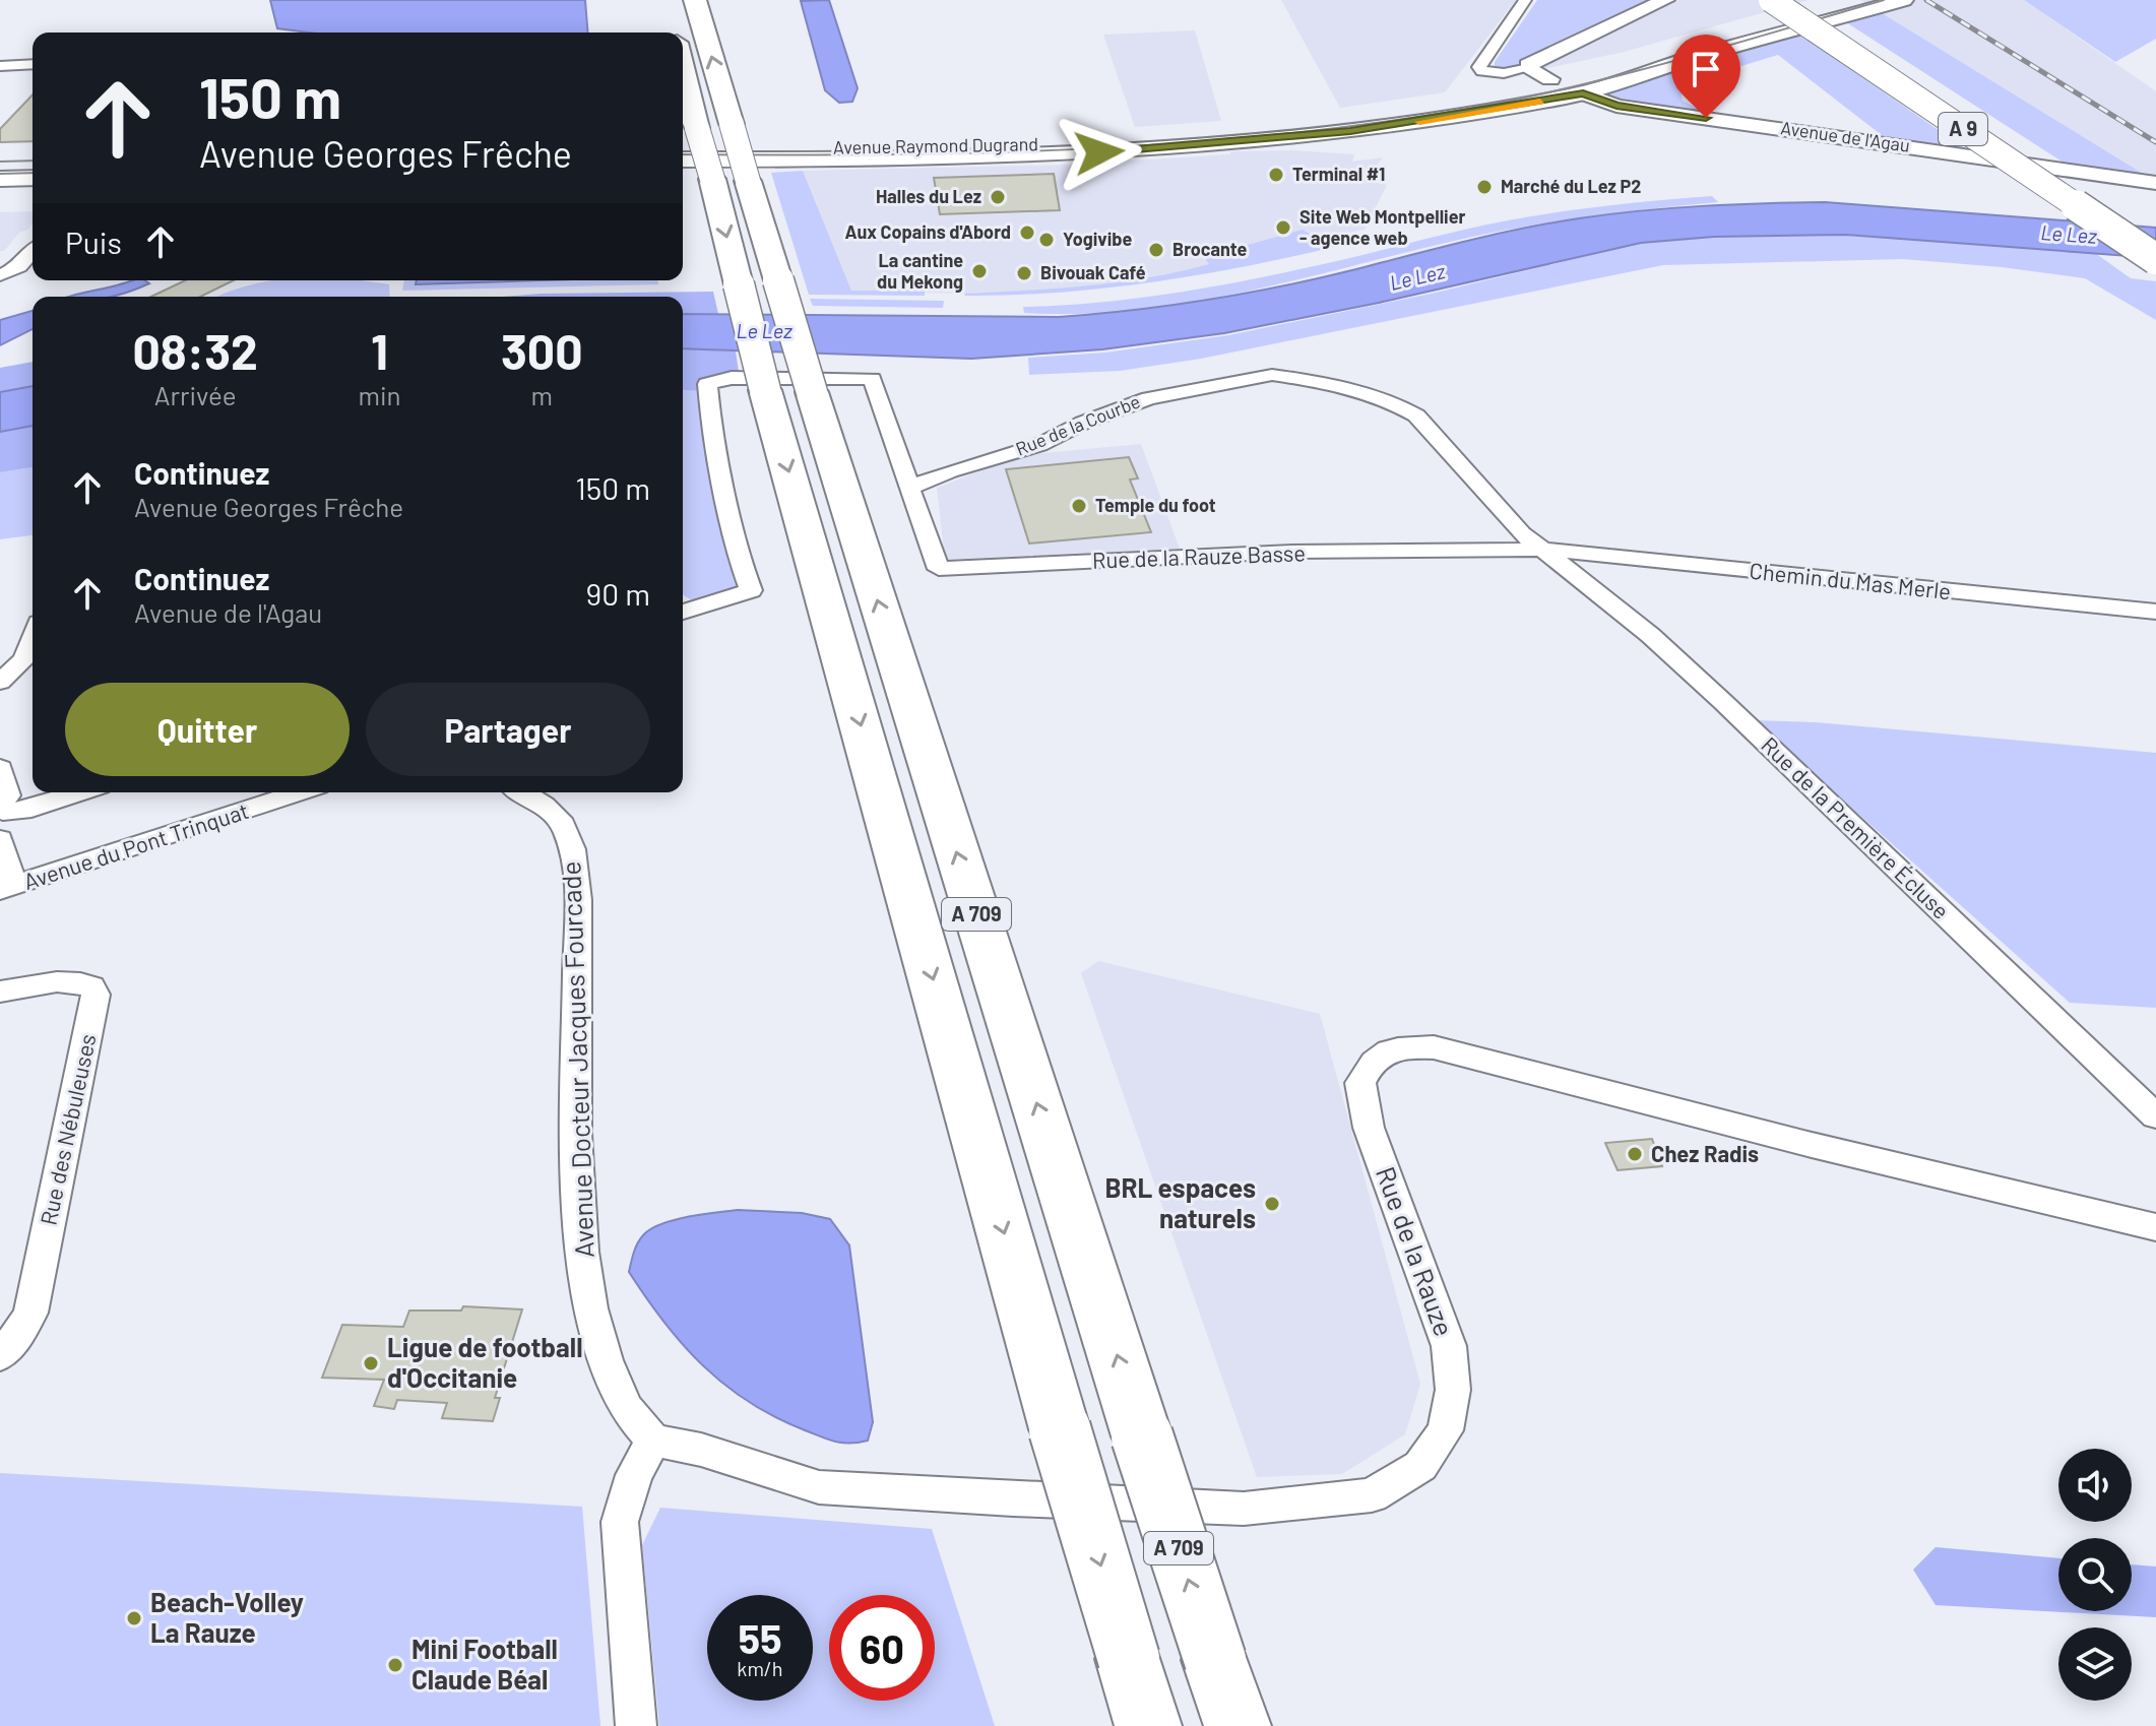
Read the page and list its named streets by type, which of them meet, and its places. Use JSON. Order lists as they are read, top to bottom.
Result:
{
  "streets": {
    "highway": ["A 9", "A 709"],
    "main road": ["Avenue Raymond Dugrand"],
    "street": [
      "Avenue de l'Agau",
      "Rue de la Courbe",
      "Rue de la Rauze Basse",
      "Chemin du Mas Merle",
      "Rue de la Première Écluse",
      "Avenue du Pont Trinquat",
      "Avenue Docteur Jacques Fourcade",
      "Rue des Nébuleuses",
      "Rue de la Rauze"
    ]
  },
  "crossings": [
    ["Avenue de l'Agau", "Avenue Raymond Dugrand"],
    ["Rue de la Courbe", "Rue de la Rauze Basse"],
    ["Rue de la Courbe", "Chemin du Mas Merle"],
    ["Rue de la Courbe", "Rue de la Première Écluse"],
    ["Rue de la Rauze Basse", "Chemin du Mas Merle"],
    ["Rue de la Rauze Basse", "Rue de la Première Écluse"],
    ["Chemin du Mas Merle", "Rue de la Première Écluse"],
    ["Avenue Docteur Jacques Fourcade", "Rue de la Rauze"]
  ],
  "water": ["Le Lez"],
  "places": [
    "Terminal #1",
    "Marché du Lez P2",
    "Halles du Lez",
    "Site Web Montpellier - agence web",
    "Aux Copains d'Abord",
    "Yogivibe",
    "Brocante",
    "La cantine du Mekong",
    "Bivouak Café",
    "Temple du foot",
    "Chez Radis",
    "BRL espaces naturels",
    "Ligue de football d'Occitanie",
    "Beach-Volley La Rauze",
    "Mini Football Claude Béal"
  ],
  "page": {
    "turn": ["150 m", "Avenue Georges Frêche"],
    "then": "Puis",
    "eta": [
      "08:32",
      "Arrivée",
      "1",
      "min",
      "300",
      "m"
    ],
    "list": [
      {
        "name": "Continuez",
        "note": "Avenue Georges Frêche",
        "value": "150 m"
      },
      {
        "name": "Continuez",
        "note": "Avenue de l'Agau",
        "value": "90 m"
      }
    ],
    "buttons": ["Quitter", "Partager"],
    "speed": "55 km/h",
    "limit": "60"
  }
}
